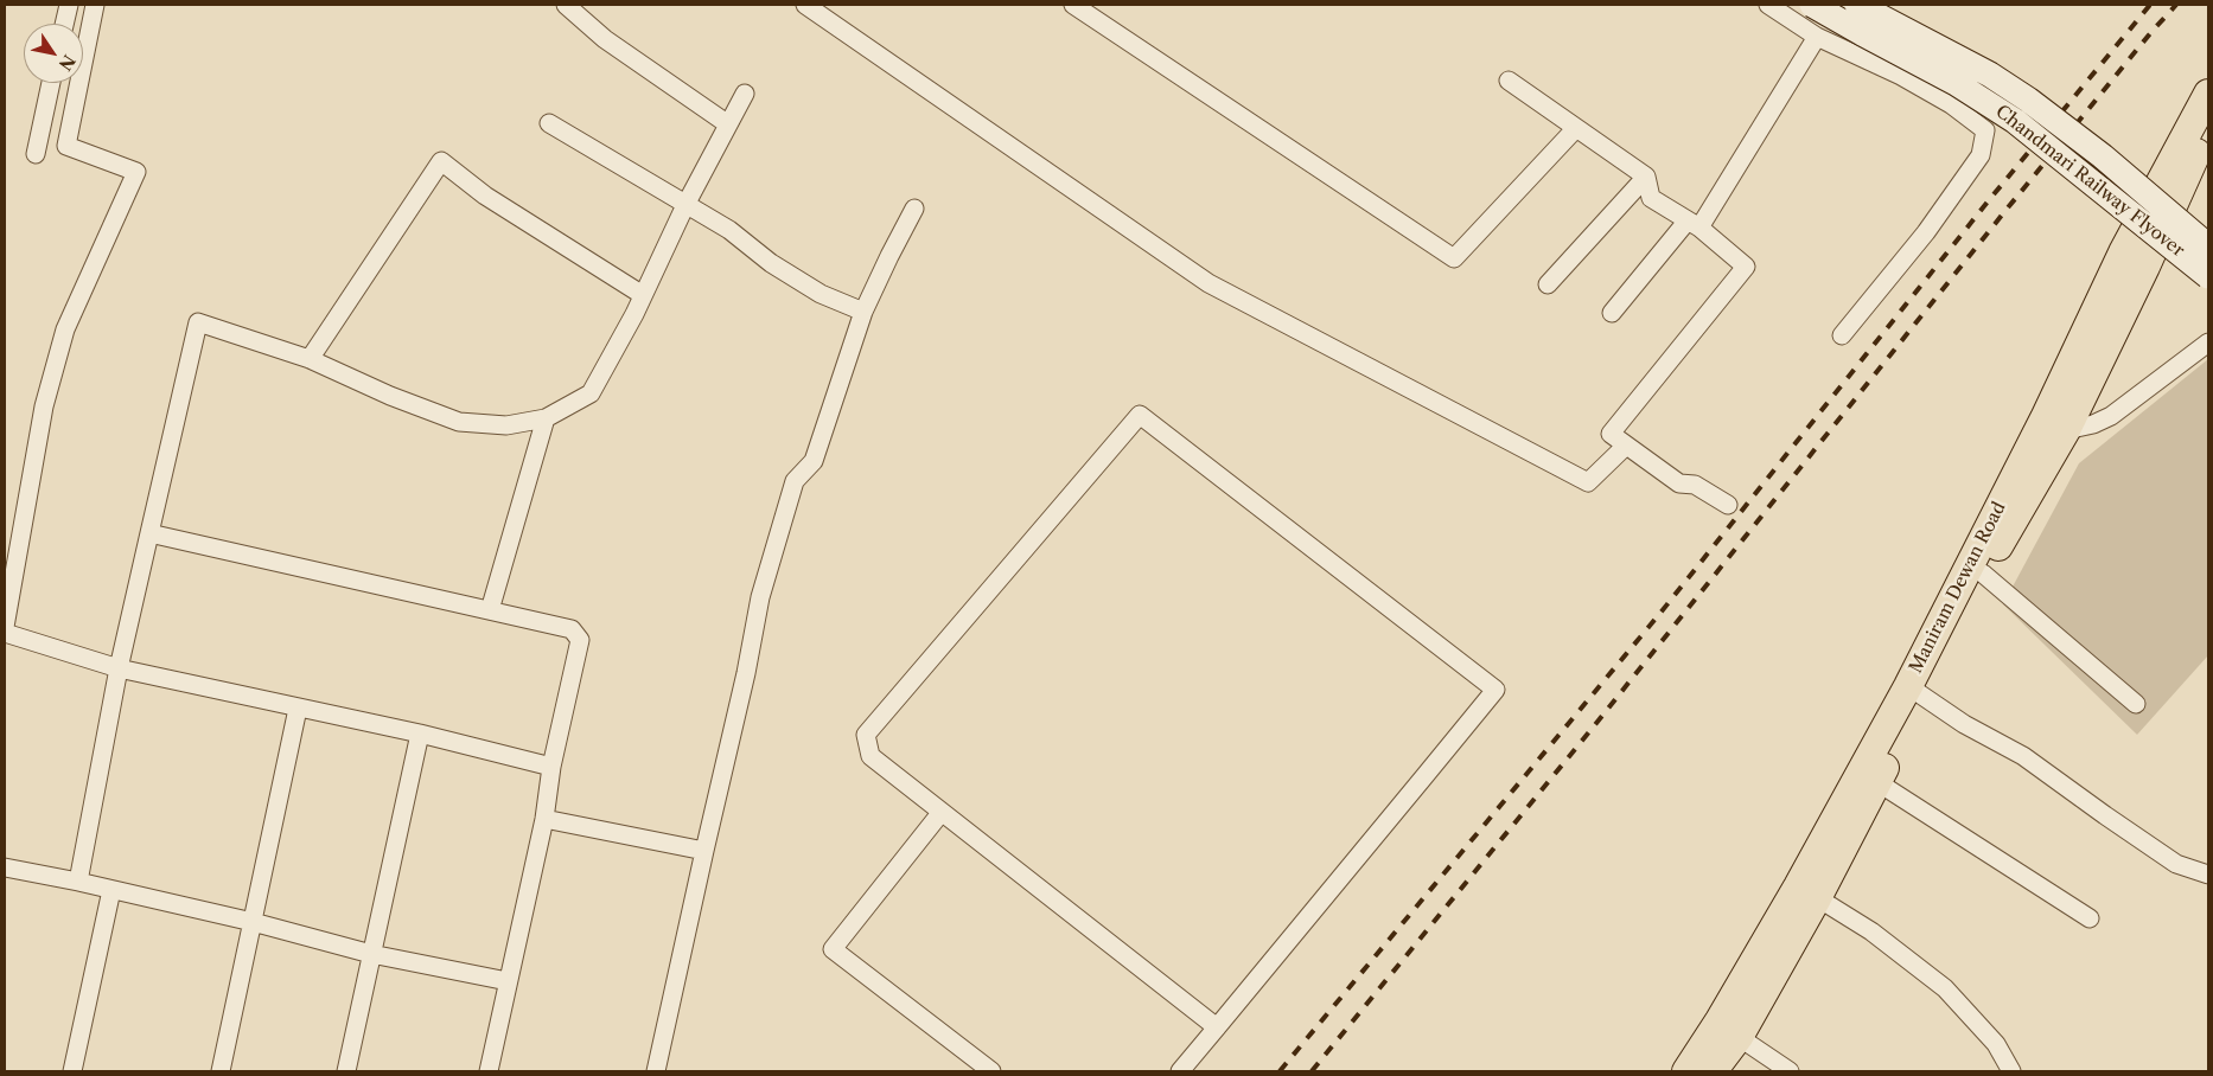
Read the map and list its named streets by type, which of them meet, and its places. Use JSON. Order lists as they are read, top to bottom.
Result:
{
  "streets": {
    "main road": ["Chandmari Railway Flyover", "Maniram Dewan Road"]
  },
  "north": "bottom right"
}
